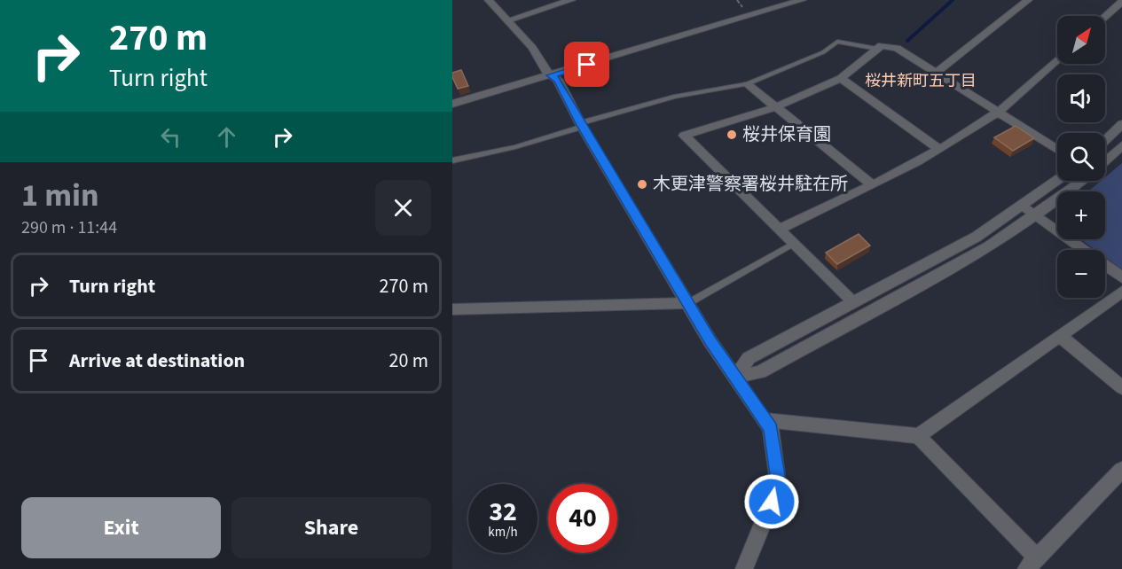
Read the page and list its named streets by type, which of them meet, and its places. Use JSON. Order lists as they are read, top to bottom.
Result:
{
  "districts": ["桜井新町五丁目"],
  "places": ["桜井保育園", "木更津警察署桜井駐在所"],
  "north": "top right",
  "page": {
    "turn": ["270 m", "Turn right"],
    "map_buttons": ["+", "−"],
    "heading": ["1 min", "290 m · 11:44"],
    "list": [
      {
        "name": "Turn right",
        "value": "270 m"
      },
      {
        "name": "Arrive at destination",
        "value": "20 m"
      }
    ],
    "speed": "32 km/h",
    "limit": "40",
    "buttons": ["Exit", "Share"]
  }
}
